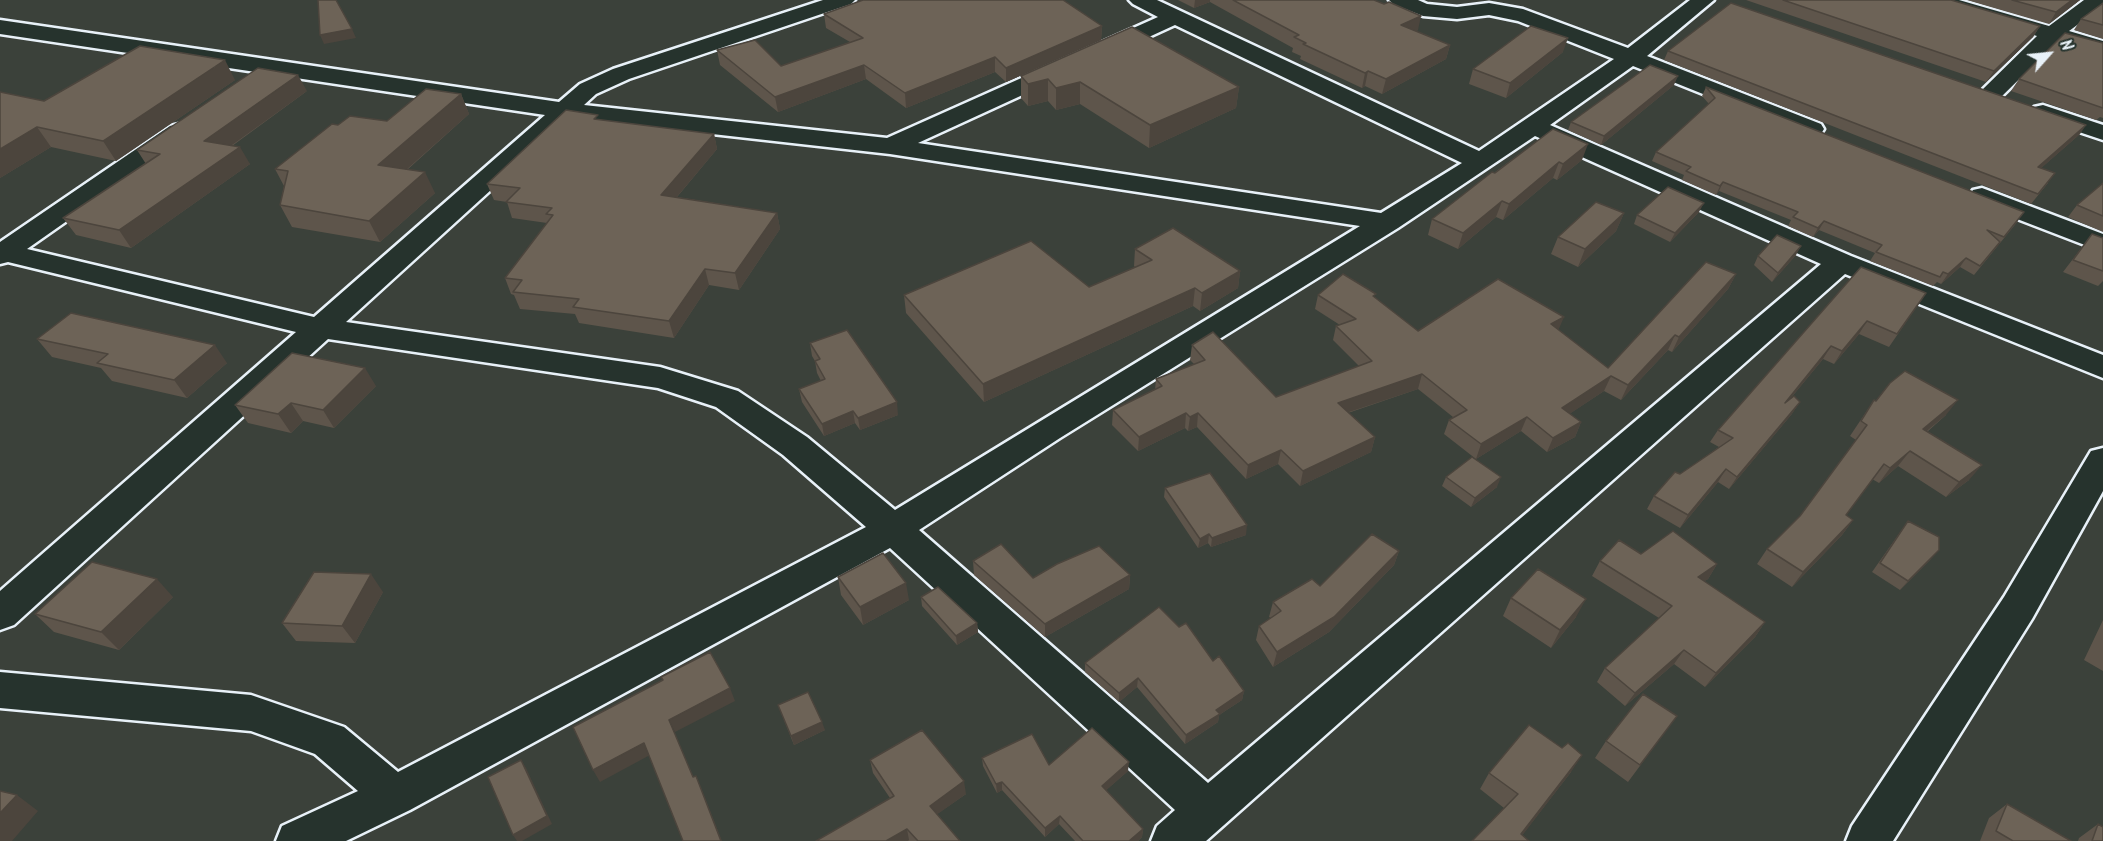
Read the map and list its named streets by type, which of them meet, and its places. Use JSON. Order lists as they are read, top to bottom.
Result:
{
  "north": "top right"
}
